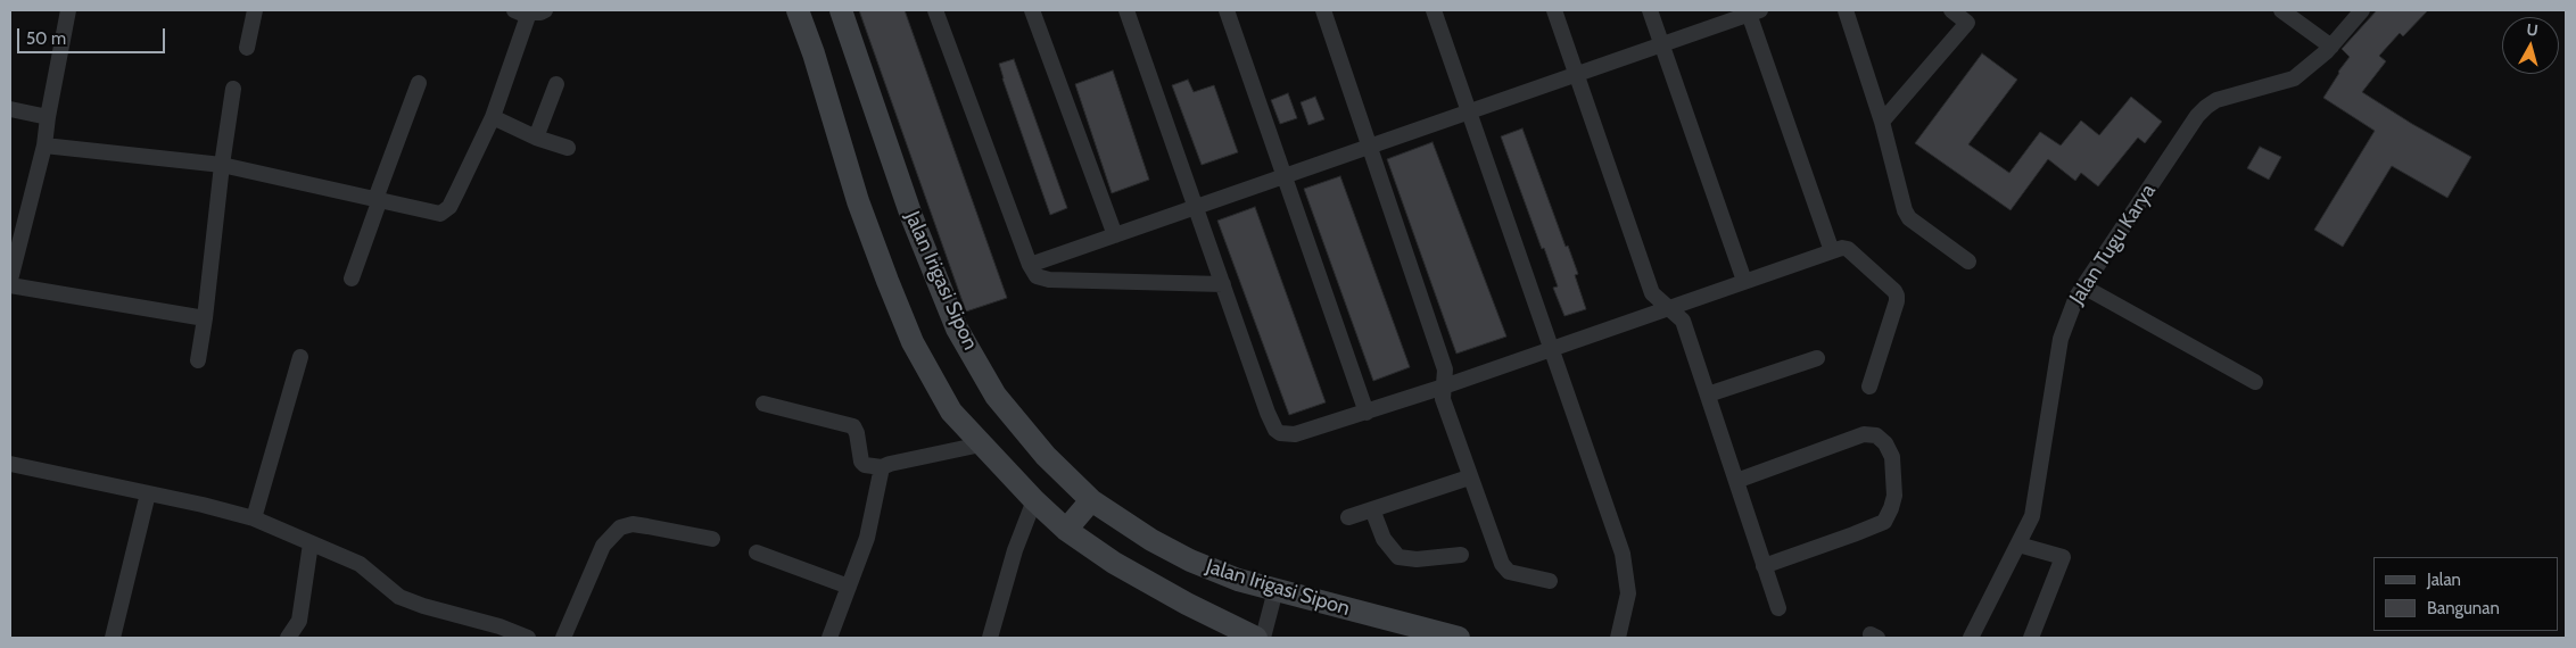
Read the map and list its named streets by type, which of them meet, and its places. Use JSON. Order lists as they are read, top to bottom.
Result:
{
  "streets": {
    "street": ["Jalan Tugu Karya", "Jalan Irigasi Sipon"]
  },
  "legend": ["Jalan", "Bangunan"],
  "scale_bar": "50 m",
  "north": "top"
}
